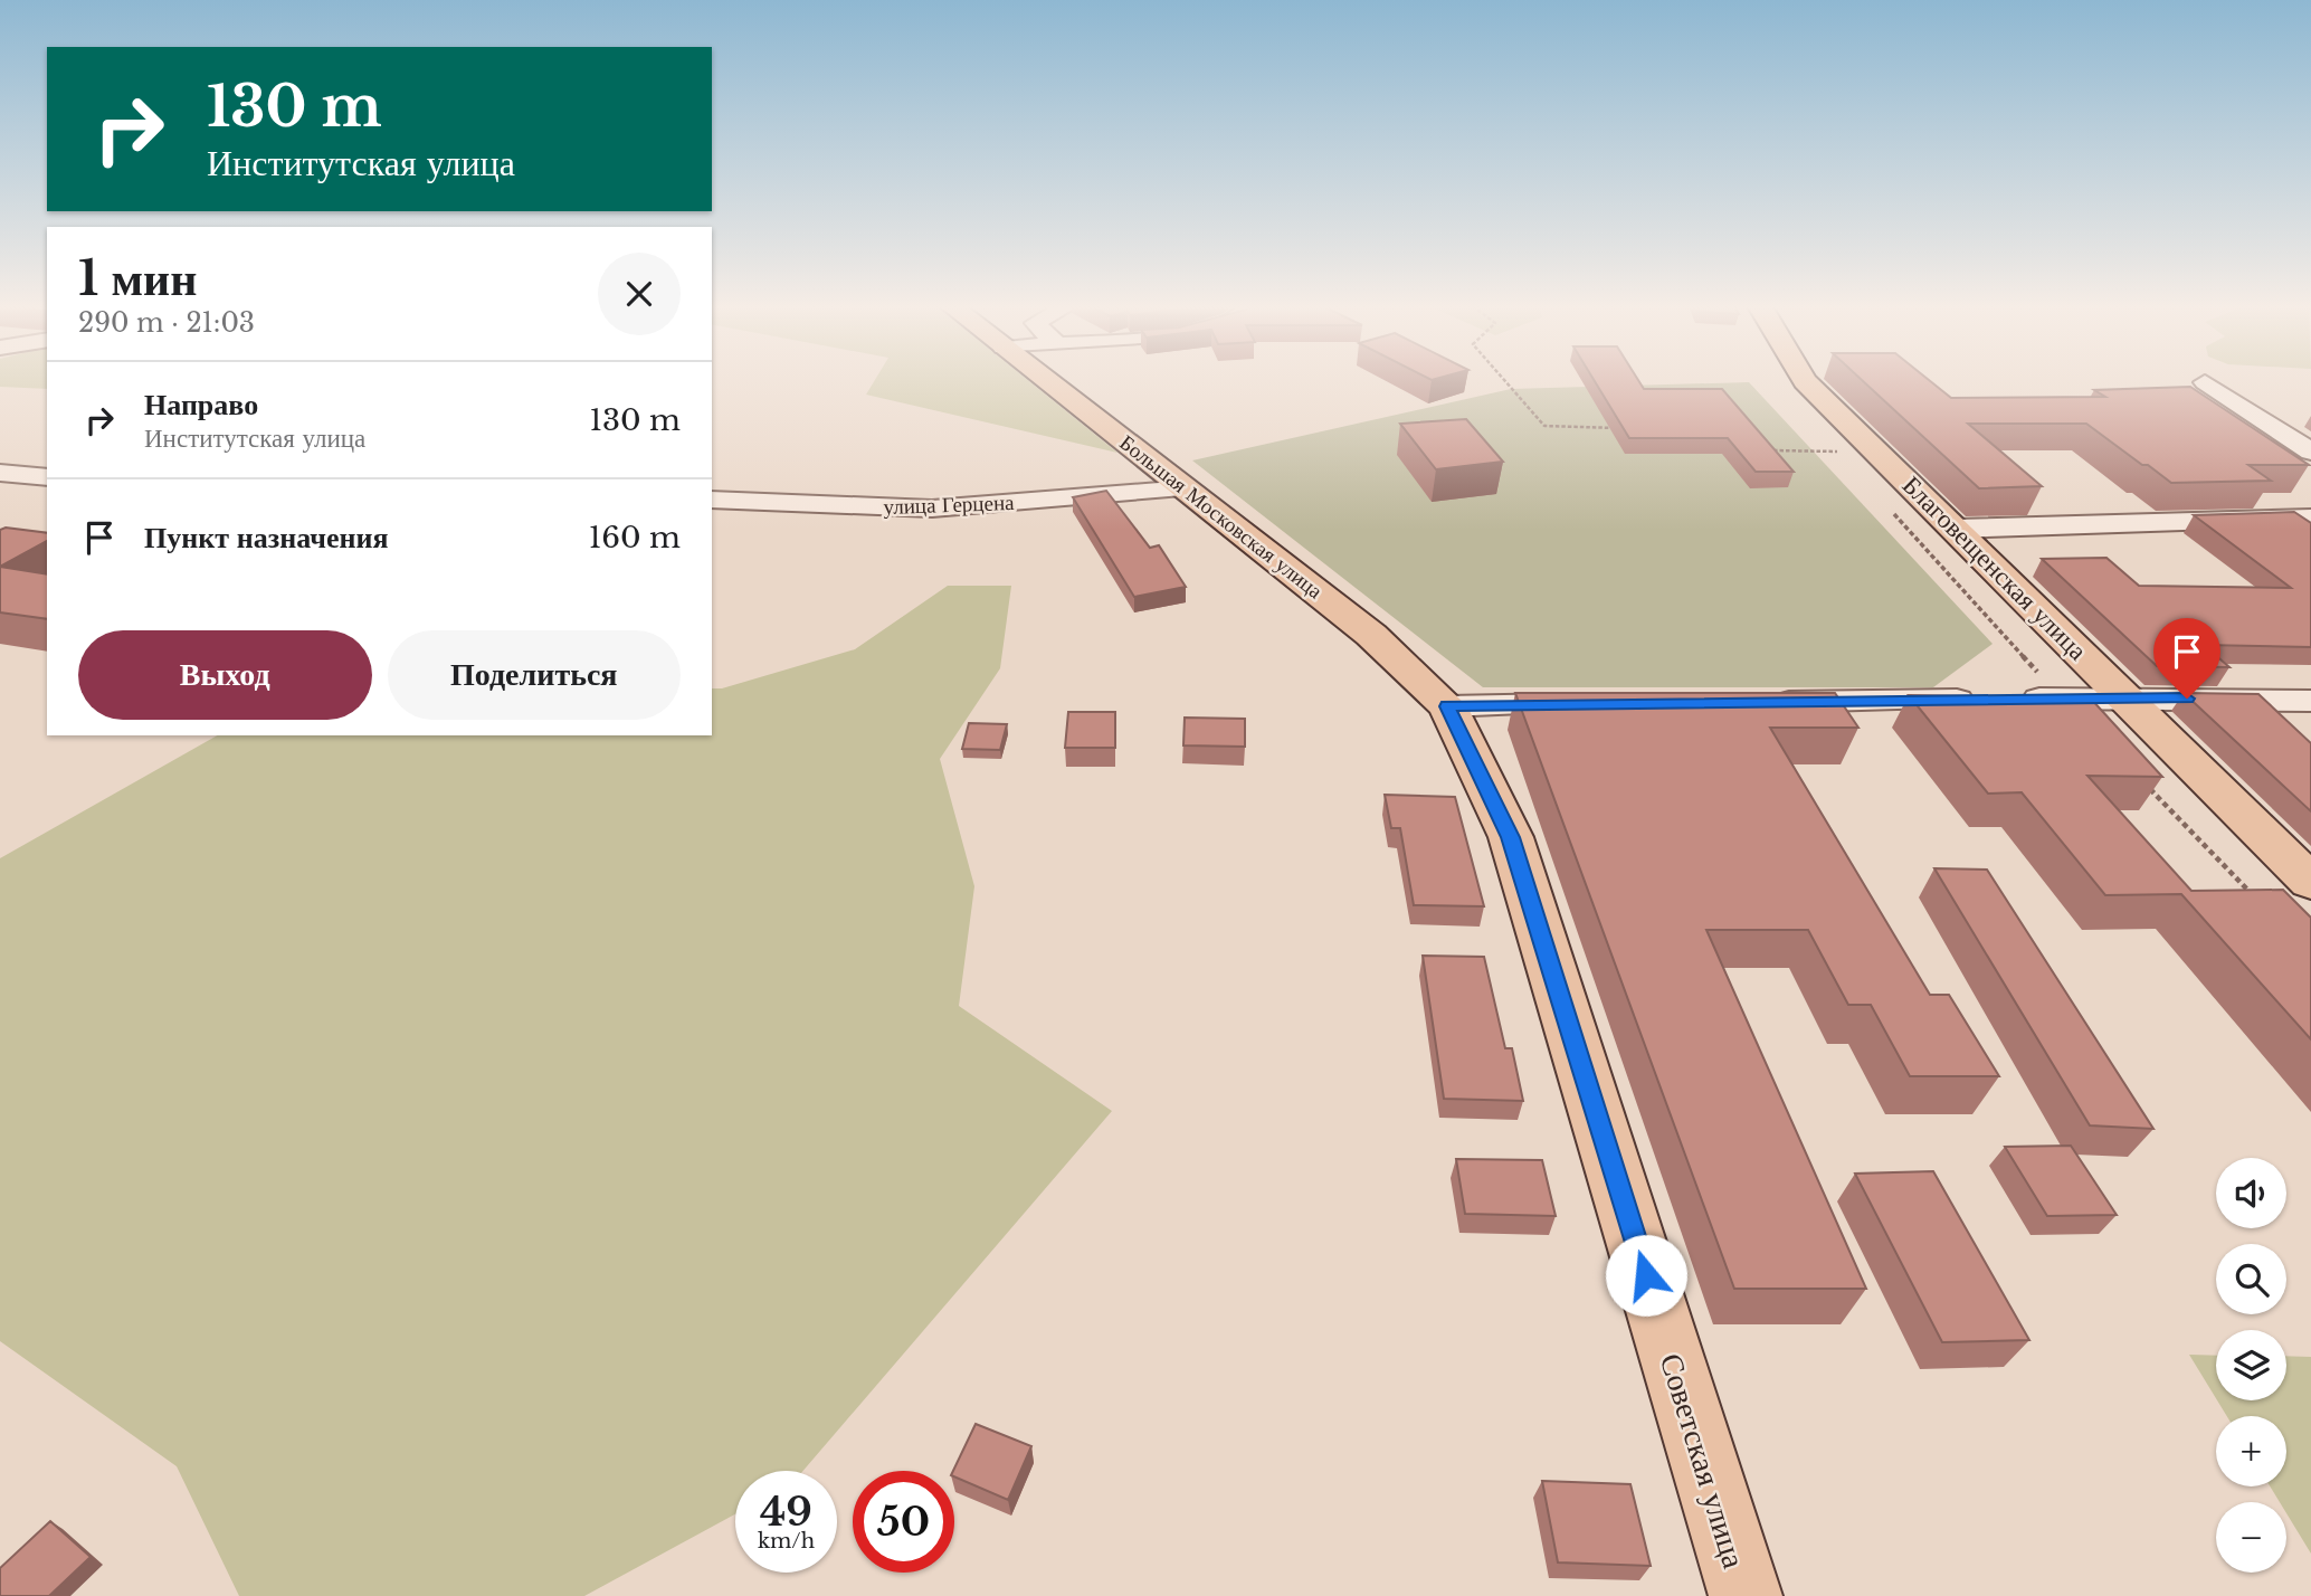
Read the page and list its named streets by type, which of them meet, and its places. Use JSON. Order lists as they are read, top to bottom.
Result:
{
  "streets": {
    "main road": ["Большая Московская улица", "Благовещенская улица", "Советская улица"],
    "street": ["улица Герцена"]
  },
  "crossings": [
    ["улица Герцена", "Большая Московская улица"],
    ["Большая Московская улица", "Советская улица"]
  ],
  "page": {
    "turn": ["130 m", "Институтская улица"],
    "heading": ["1 мин", "290 m · 21:03"],
    "list": [
      {
        "name": "Направо",
        "note": "Институтская улица",
        "value": "130 m"
      },
      {
        "name": "Пункт назначения",
        "value": "160 m"
      }
    ],
    "buttons": ["Выход", "Поделиться"],
    "map_buttons": ["+", "−"],
    "speed": "49 km/h",
    "limit": "50"
  }
}
